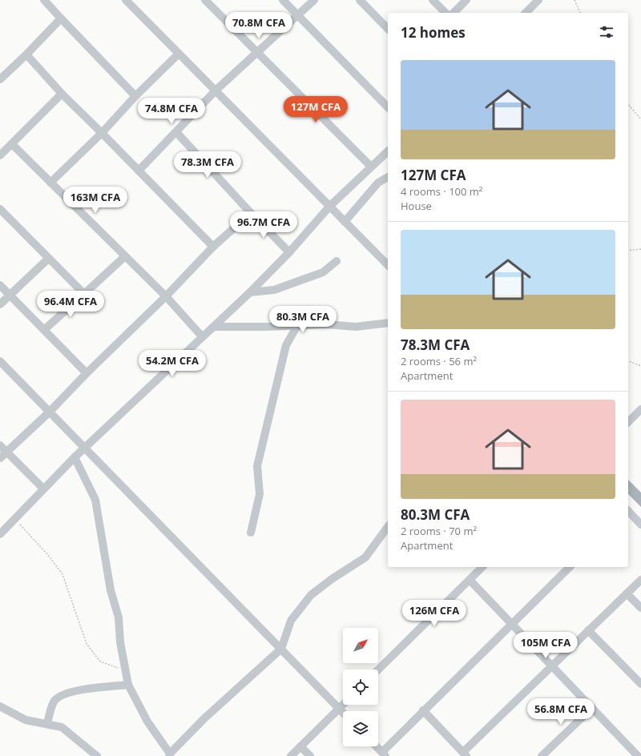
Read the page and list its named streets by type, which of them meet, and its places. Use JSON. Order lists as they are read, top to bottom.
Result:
{
  "north": "top right",
  "page": {
    "price": [
      "70.8M CFA",
      "127M CFA",
      "74.8M CFA",
      "78.3M CFA",
      "163M CFA",
      "96.7M CFA",
      "96.4M CFA",
      "80.3M CFA",
      "54.2M CFA",
      "126M CFA",
      "105M CFA",
      "56.8M CFA"
    ],
    "heading": "12 homes",
    "list": [
      {
        "name": "127M CFA",
        "note": "4 rooms · 100 m² · House"
      },
      {
        "name": "78.3M CFA",
        "note": "2 rooms · 56 m² · Apartment"
      },
      {
        "name": "80.3M CFA",
        "note": "2 rooms · 70 m² · Apartment"
      }
    ]
  }
}
